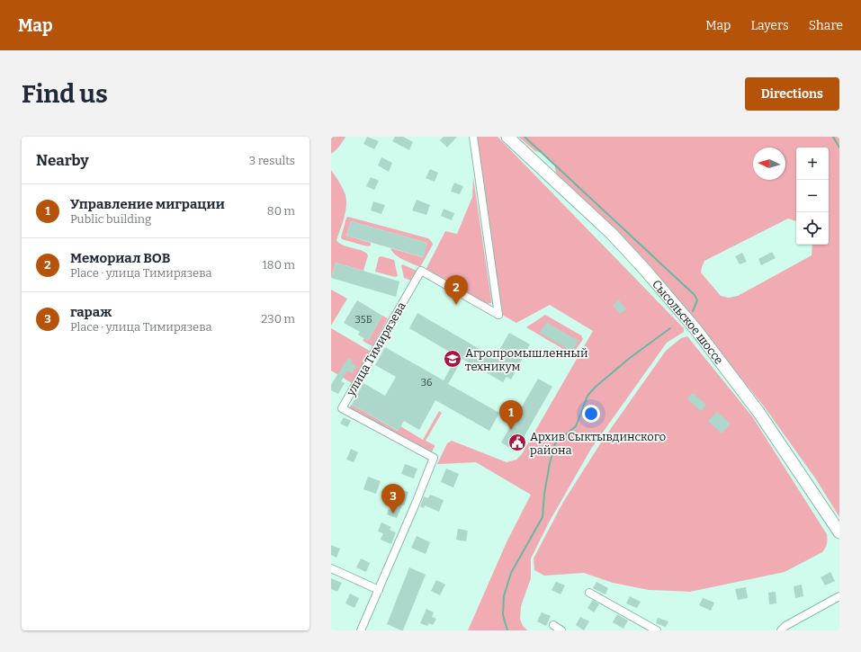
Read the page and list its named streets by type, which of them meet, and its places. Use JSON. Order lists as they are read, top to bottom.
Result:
{
  "streets": {
    "highway": ["Сысольское шоссе"],
    "street": ["улица Тимирязева"]
  },
  "places": {
    "school or university": ["Агропромышленный техникум"],
    "public building": ["Архив Сыктывдинского района"]
  },
  "house_numbers": ["35Б", "36"],
  "north": "left",
  "page": {
    "header": "Map",
    "nav": ["Map", "Layers", "Share"],
    "buttons": "Directions",
    "title": "Find us",
    "heading": ["Nearby", "3 results"],
    "map_buttons": ["+", "−"],
    "list": [
      {
        "mark": "1",
        "name": "Управление миграции",
        "note": "Public building",
        "value": "80 m"
      },
      {
        "mark": "2",
        "name": "Мемориал ВОВ",
        "note": "Place · улица Тимирязева",
        "value": "180 m"
      },
      {
        "mark": "3",
        "name": "гараж",
        "note": "Place · улица Тимирязева",
        "value": "230 m"
      }
    ],
    "pins": ["2", "1", "3"]
  }
}
